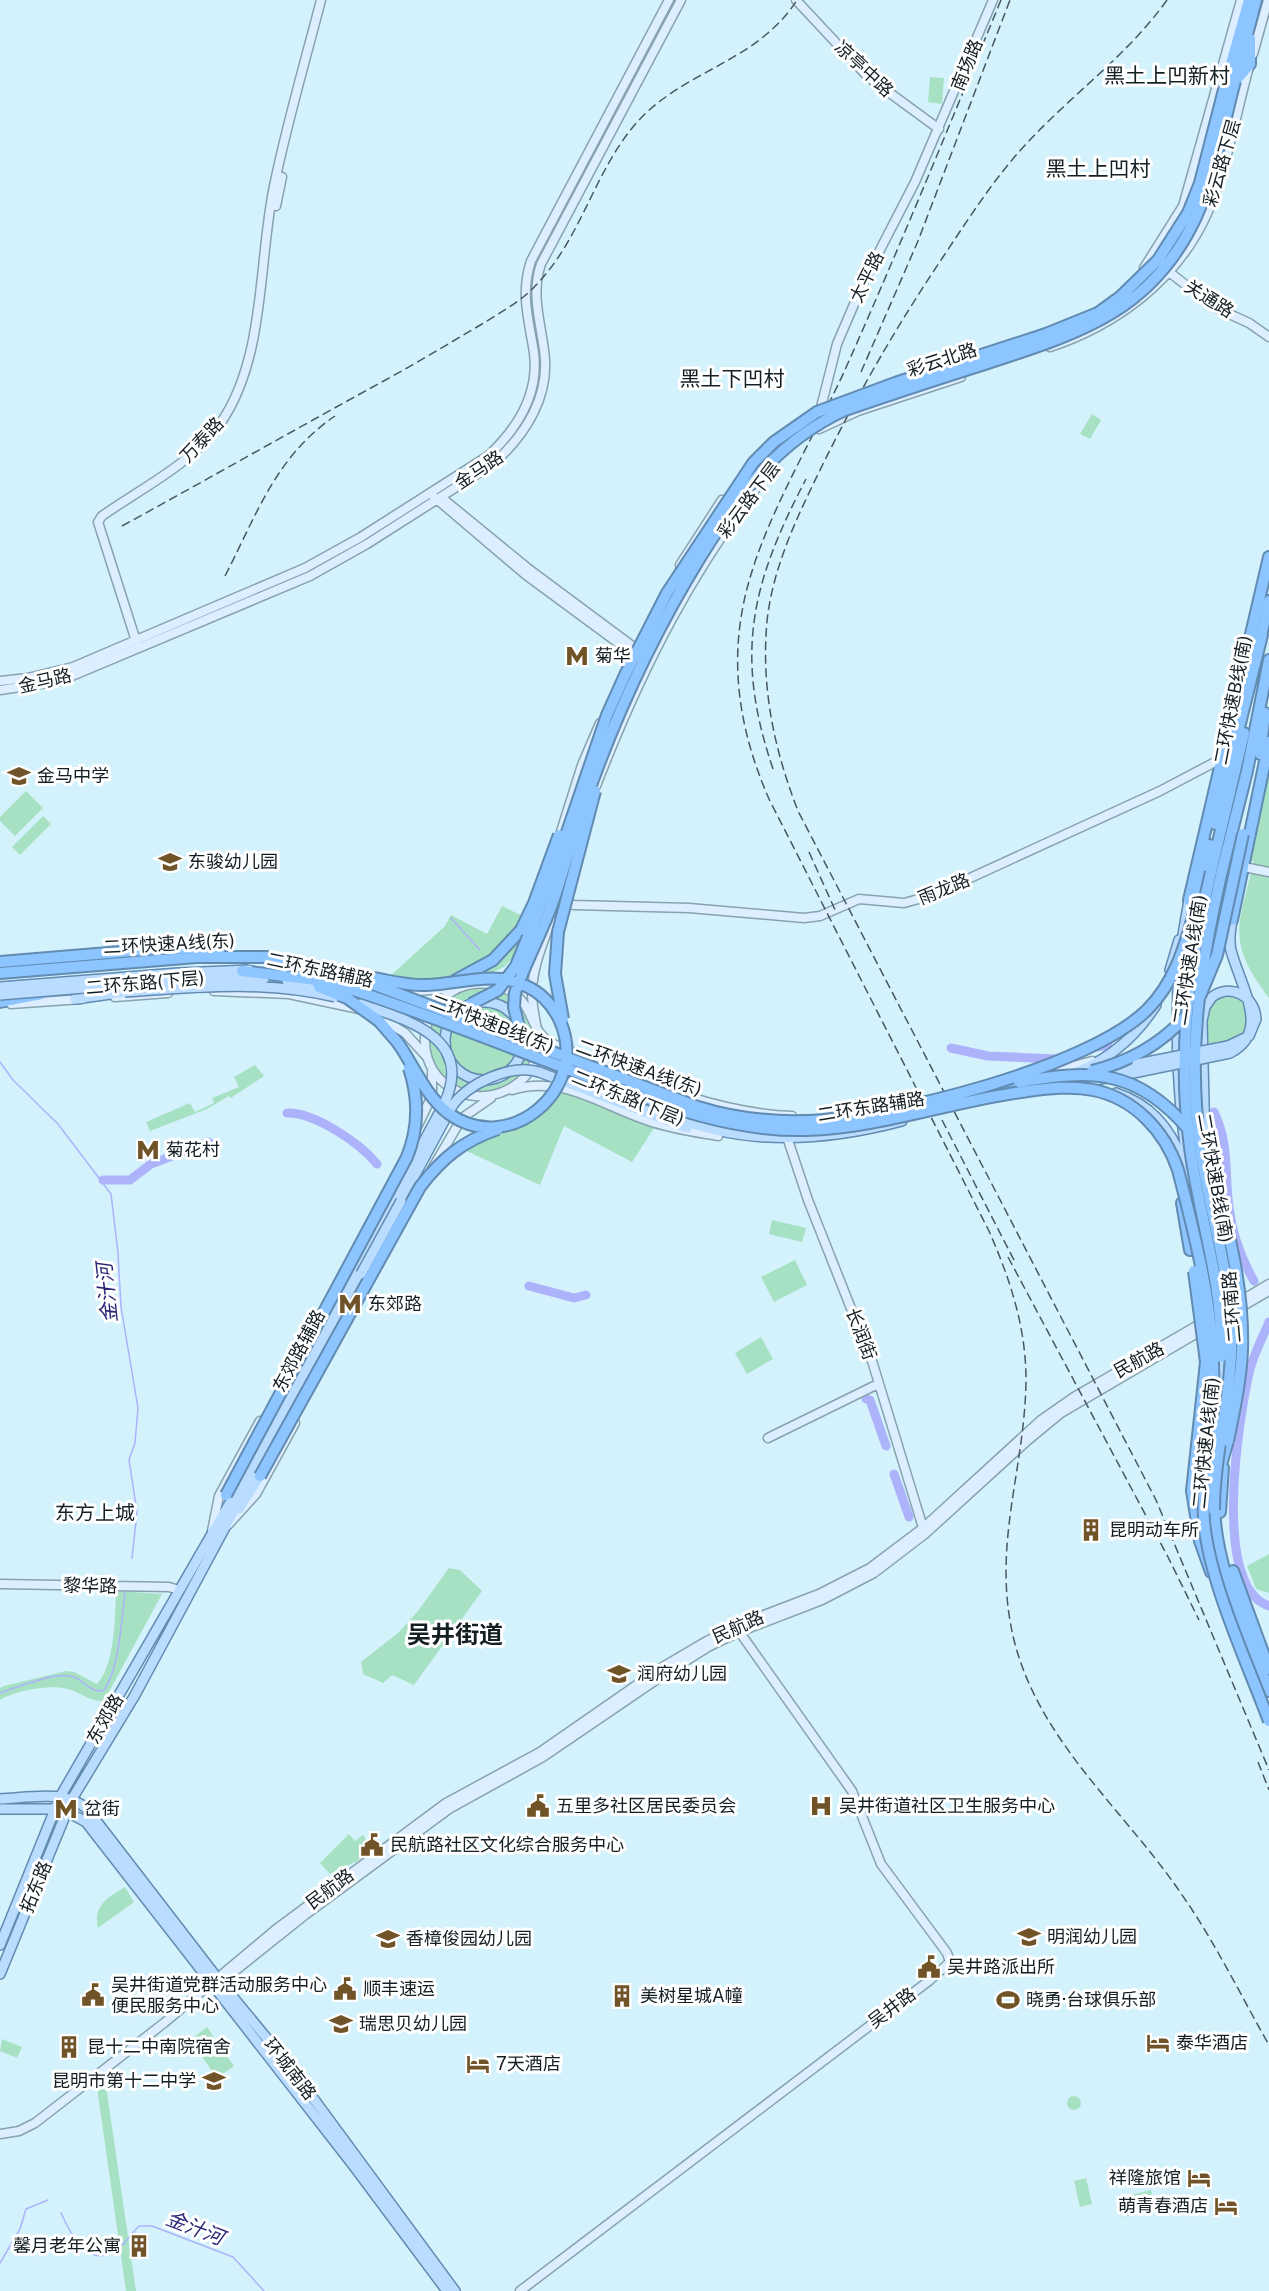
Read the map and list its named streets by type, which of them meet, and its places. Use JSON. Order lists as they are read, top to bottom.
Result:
{
  "streets": {
    "highway": [
      "彩云北路",
      "二环快速B线(南)",
      "二环快速A线(东)",
      "二环快速A线(南)",
      "二环快速B线(东)"
    ],
    "main road": [
      "南场路",
      "凉亭中路",
      "彩云路下层",
      "太平路",
      "关通路",
      "万泰路",
      "金马路",
      "雨龙路",
      "二环东路辅路",
      "二环东路(下层)",
      "二环南路",
      "长润街",
      "东郊路辅路",
      "民航路",
      "黎华路",
      "东郊路",
      "拓东路",
      "吴井路",
      "环城南路"
    ]
  },
  "crossings": [
    ["南场路", "凉亭中路"],
    ["南场路", "太平路"],
    ["凉亭中路", "太平路"],
    ["彩云路下层", "太平路"],
    ["彩云路下层", "关通路"],
    ["彩云路下层", "雨龙路"],
    ["彩云路下层", "二环东路辅路"],
    ["彩云路下层", "东郊路辅路"],
    ["万泰路", "金马路"],
    ["二环快速B线(南)", "二环快速A线(南)"],
    ["二环快速B线(南)", "二环南路"],
    ["二环快速A线(东)", "二环东路辅路"],
    ["二环快速A线(东)", "二环快速B线(东)"],
    ["二环快速A线(南)", "二环南路"],
    ["二环东路辅路", "东郊路辅路"],
    ["二环东路(下层)", "二环快速B线(东)"],
    ["二环东路(下层)", "长润街"],
    ["二环南路", "民航路"],
    ["长润街", "民航路"],
    ["东郊路辅路", "东郊路"],
    ["民航路", "吴井路"],
    ["民航路", "环城南路"],
    ["黎华路", "东郊路"],
    ["东郊路", "拓东路"],
    ["东郊路", "环城南路"],
    ["拓东路", "环城南路"]
  ],
  "districts": [
    "黑土上凹新村",
    "黑土上凹村",
    "黑土下凹村",
    "东方上城",
    "吴井街道"
  ],
  "water": ["金汁河"],
  "places": {
    "metro station": [
      "菊华",
      "菊花村",
      "东郊路",
      "岔街"
    ],
    "school or university": [
      "金马中学",
      "东骏幼儿园",
      "润府幼儿园",
      "明润幼儿园",
      "香樟俊园幼儿园",
      "瑞思贝幼儿园",
      "昆明市第十二中学"
    ],
    "building": [
      "昆明动车所",
      "美树星城A幢",
      "昆十二中南院宿舍",
      "馨月老年公寓"
    ],
    "public building": [
      "五里多社区居民委员会",
      "民航路社区文化综合服务中心",
      "吴井路派出所",
      "顺丰速运",
      "吴井街道党群活动服务中心 便民服务中心"
    ],
    "hospital": ["吴井街道社区卫生服务中心"],
    "sports": ["晓勇·台球俱乐部"],
    "hotel": [
      "泰华酒店",
      "7天酒店",
      "祥隆旅馆",
      "萌青春酒店"
    ]
  }
}
